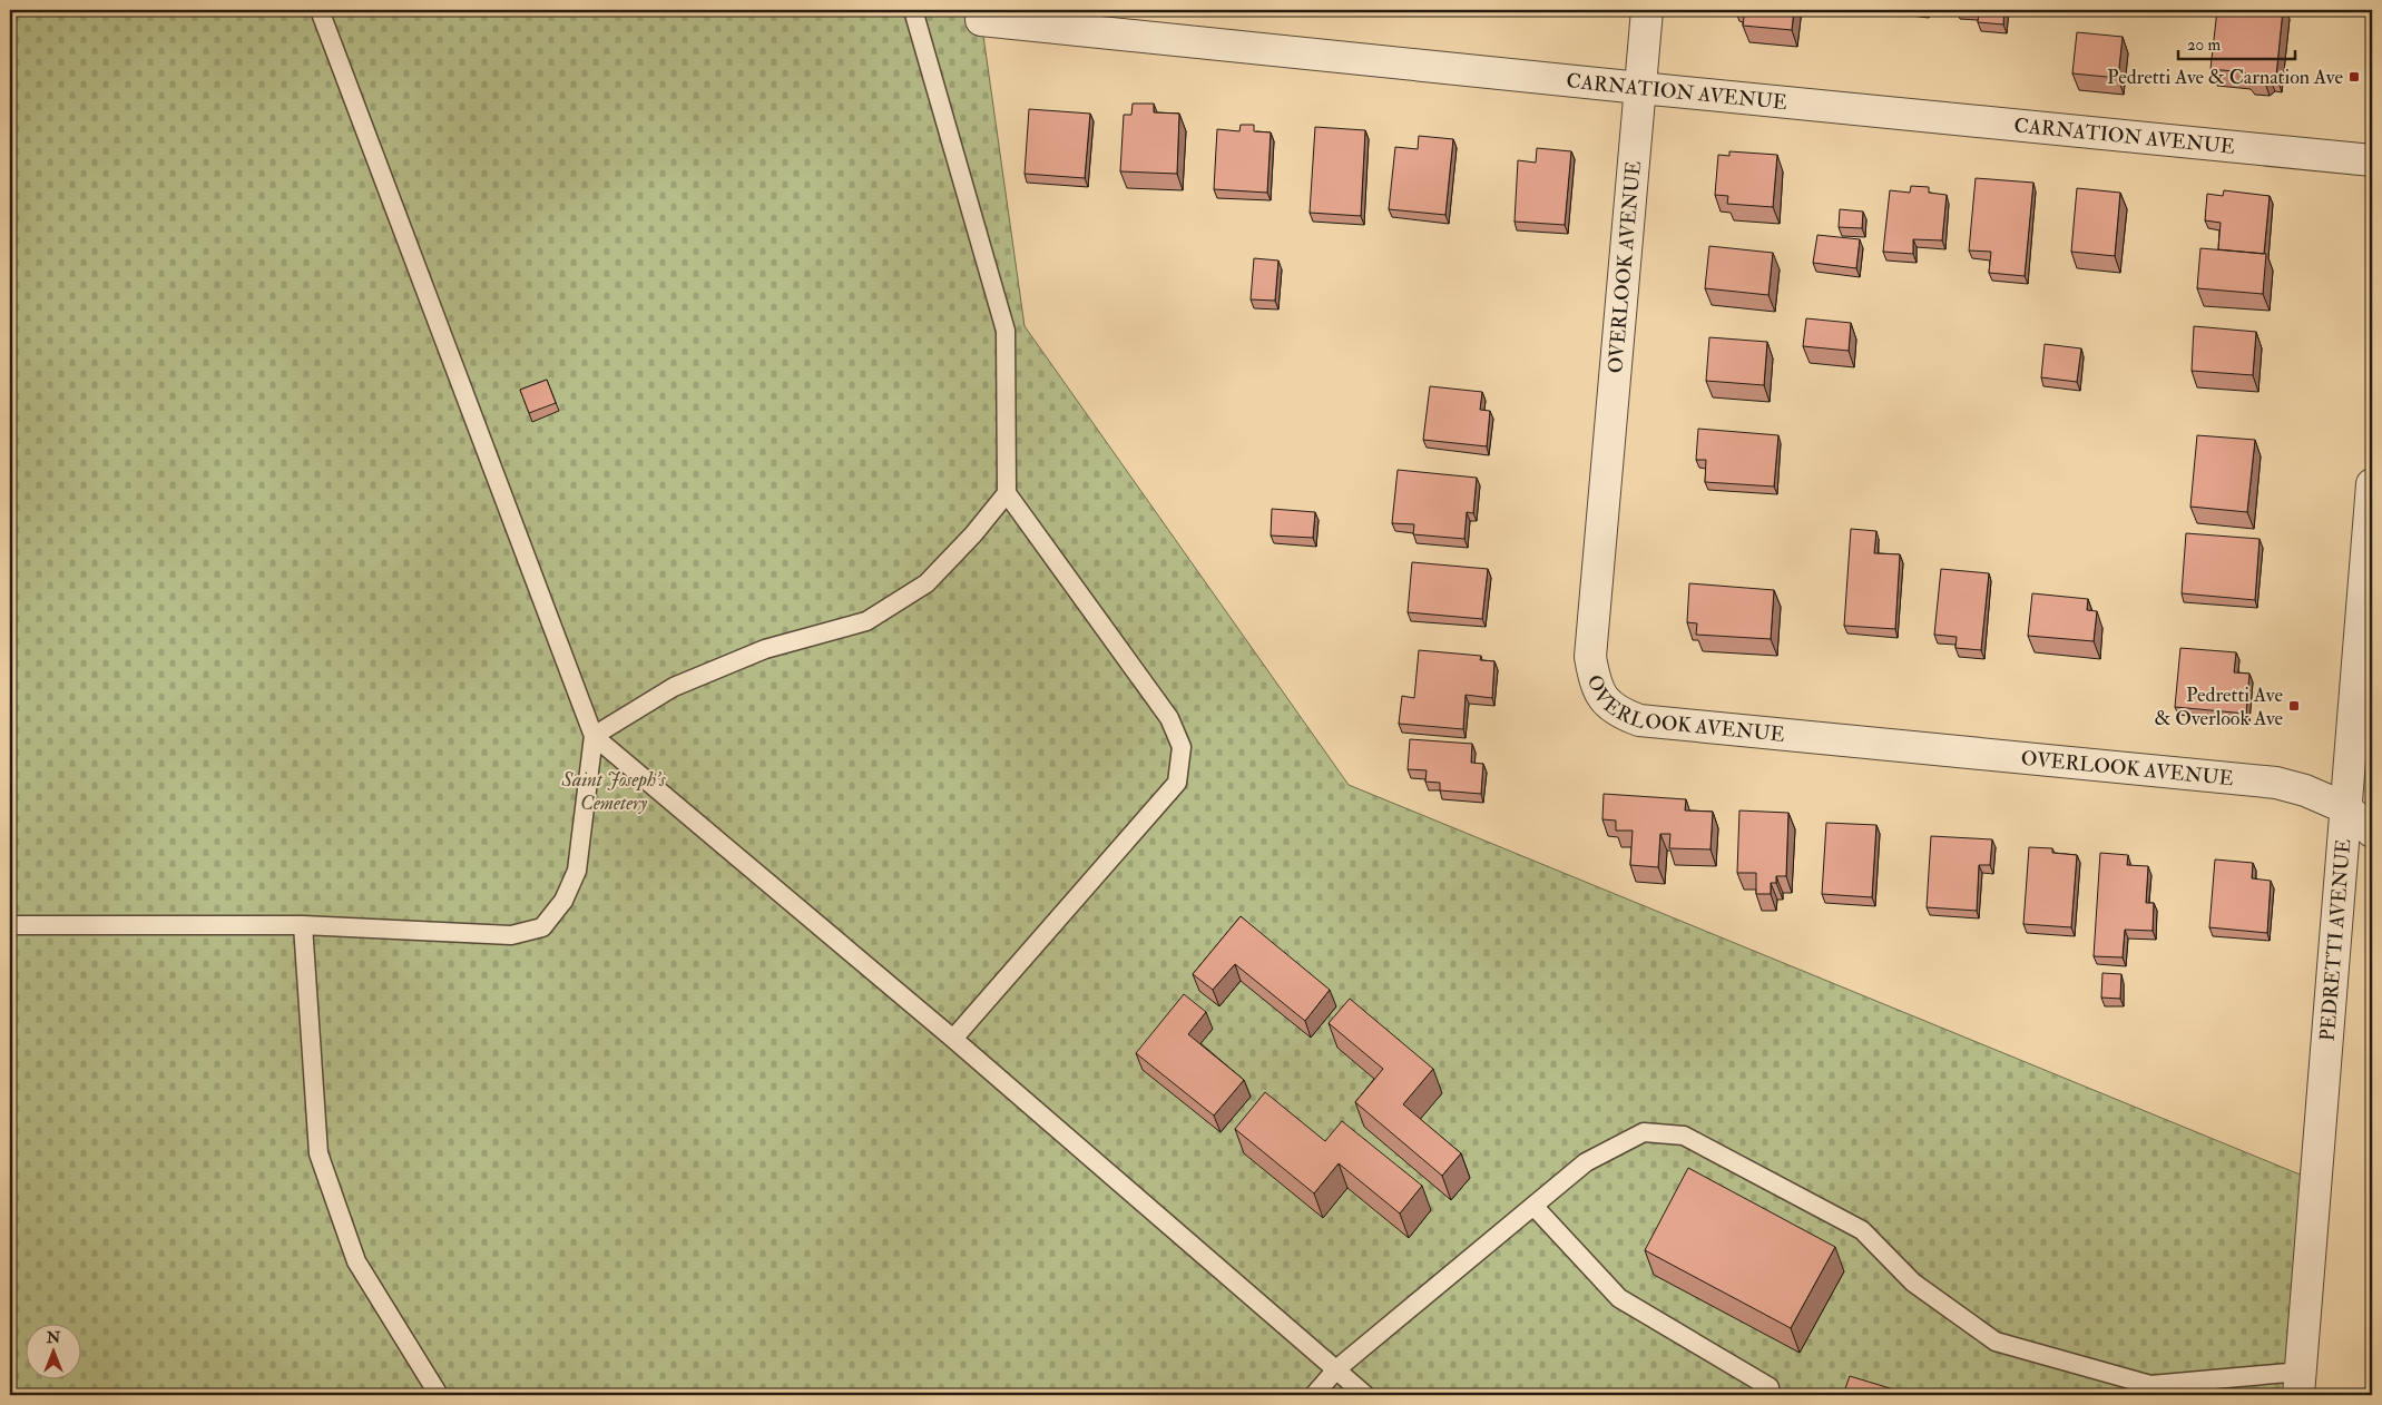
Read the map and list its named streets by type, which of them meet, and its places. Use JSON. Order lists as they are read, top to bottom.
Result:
{
  "streets": {
    "street": ["CARNATION AVENUE", "OVERLOOK AVENUE", "PEDRETTI AVENUE"]
  },
  "crossings": [
    ["CARNATION AVENUE", "OVERLOOK AVENUE"],
    ["OVERLOOK AVENUE", "PEDRETTI AVENUE"]
  ],
  "parks": ["Saint Joseph’s Cemetery"],
  "places": {
    "transit": ["Pedretti Ave & Carnation Ave", "Pedretti Ave & Overlook Ave"]
  },
  "scale_bar": "20 m",
  "north": "top"
}
